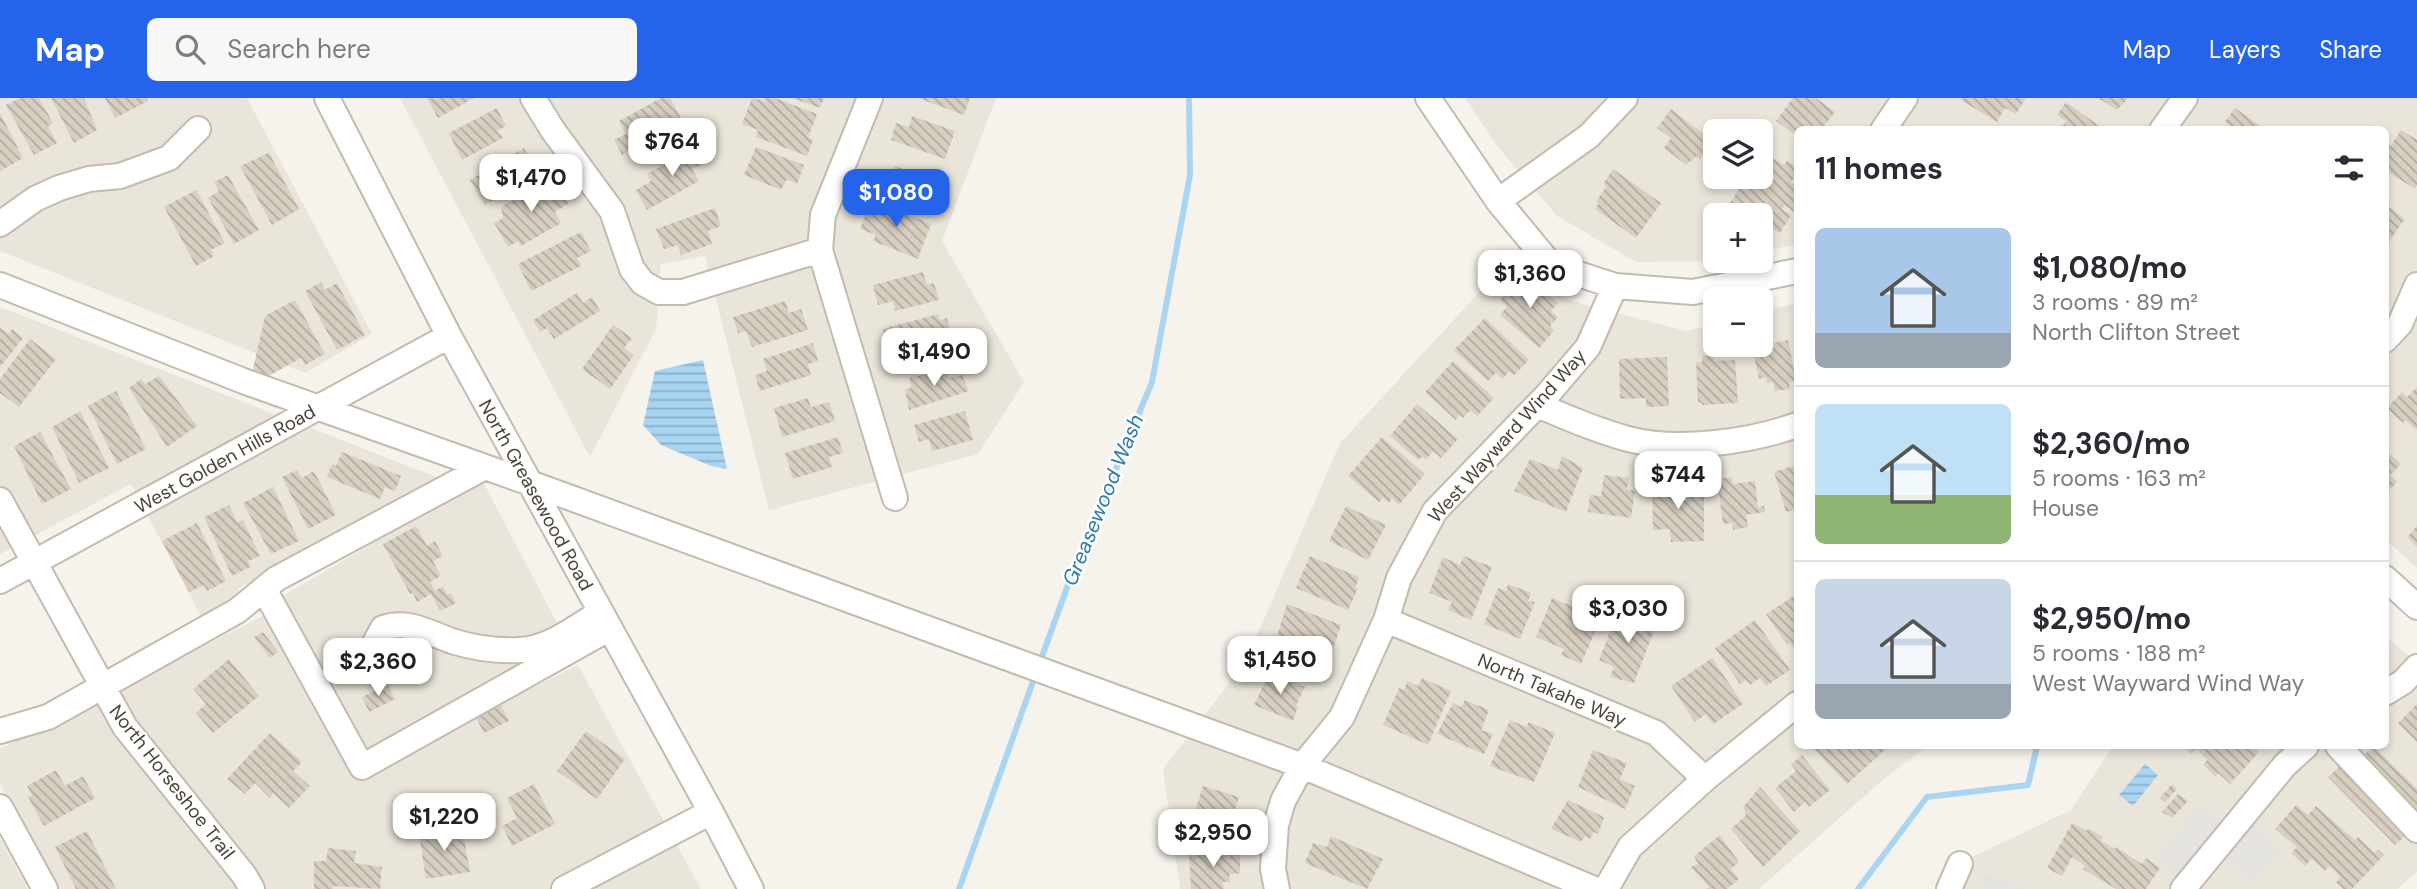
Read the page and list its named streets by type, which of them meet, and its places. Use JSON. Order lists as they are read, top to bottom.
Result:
{
  "streets": {
    "street": [
      "West Wayward Wind Way",
      "West Golden Hills Road",
      "North Greasewood Road",
      "North Takahe Way",
      "North Horseshoe Trail"
    ]
  },
  "crossings": [
    ["West Wayward Wind Way", "North Takahe Way"],
    ["West Golden Hills Road", "North Greasewood Road"],
    ["West Golden Hills Road", "North Horseshoe Trail"]
  ],
  "water": ["Greasewood Wash"],
  "page": {
    "header": "Map",
    "search": "Search here",
    "nav": ["Map", "Layers", "Share"],
    "price": [
      "$764",
      "$1,470",
      "$1,080",
      "$1,360",
      "$1,490",
      "$744",
      "$3,030",
      "$1,450",
      "$2,360",
      "$1,220",
      "$2,950"
    ],
    "map_buttons": ["+", "−"],
    "heading": "11 homes",
    "list": [
      {
        "name": "$1,080/mo",
        "note": "3 rooms · 89 m² · North Clifton Street"
      },
      {
        "name": "$2,360/mo",
        "note": "5 rooms · 163 m² · House"
      },
      {
        "name": "$2,950/mo",
        "note": "5 rooms · 188 m² · West Wayward Wind Way"
      }
    ]
  }
}
